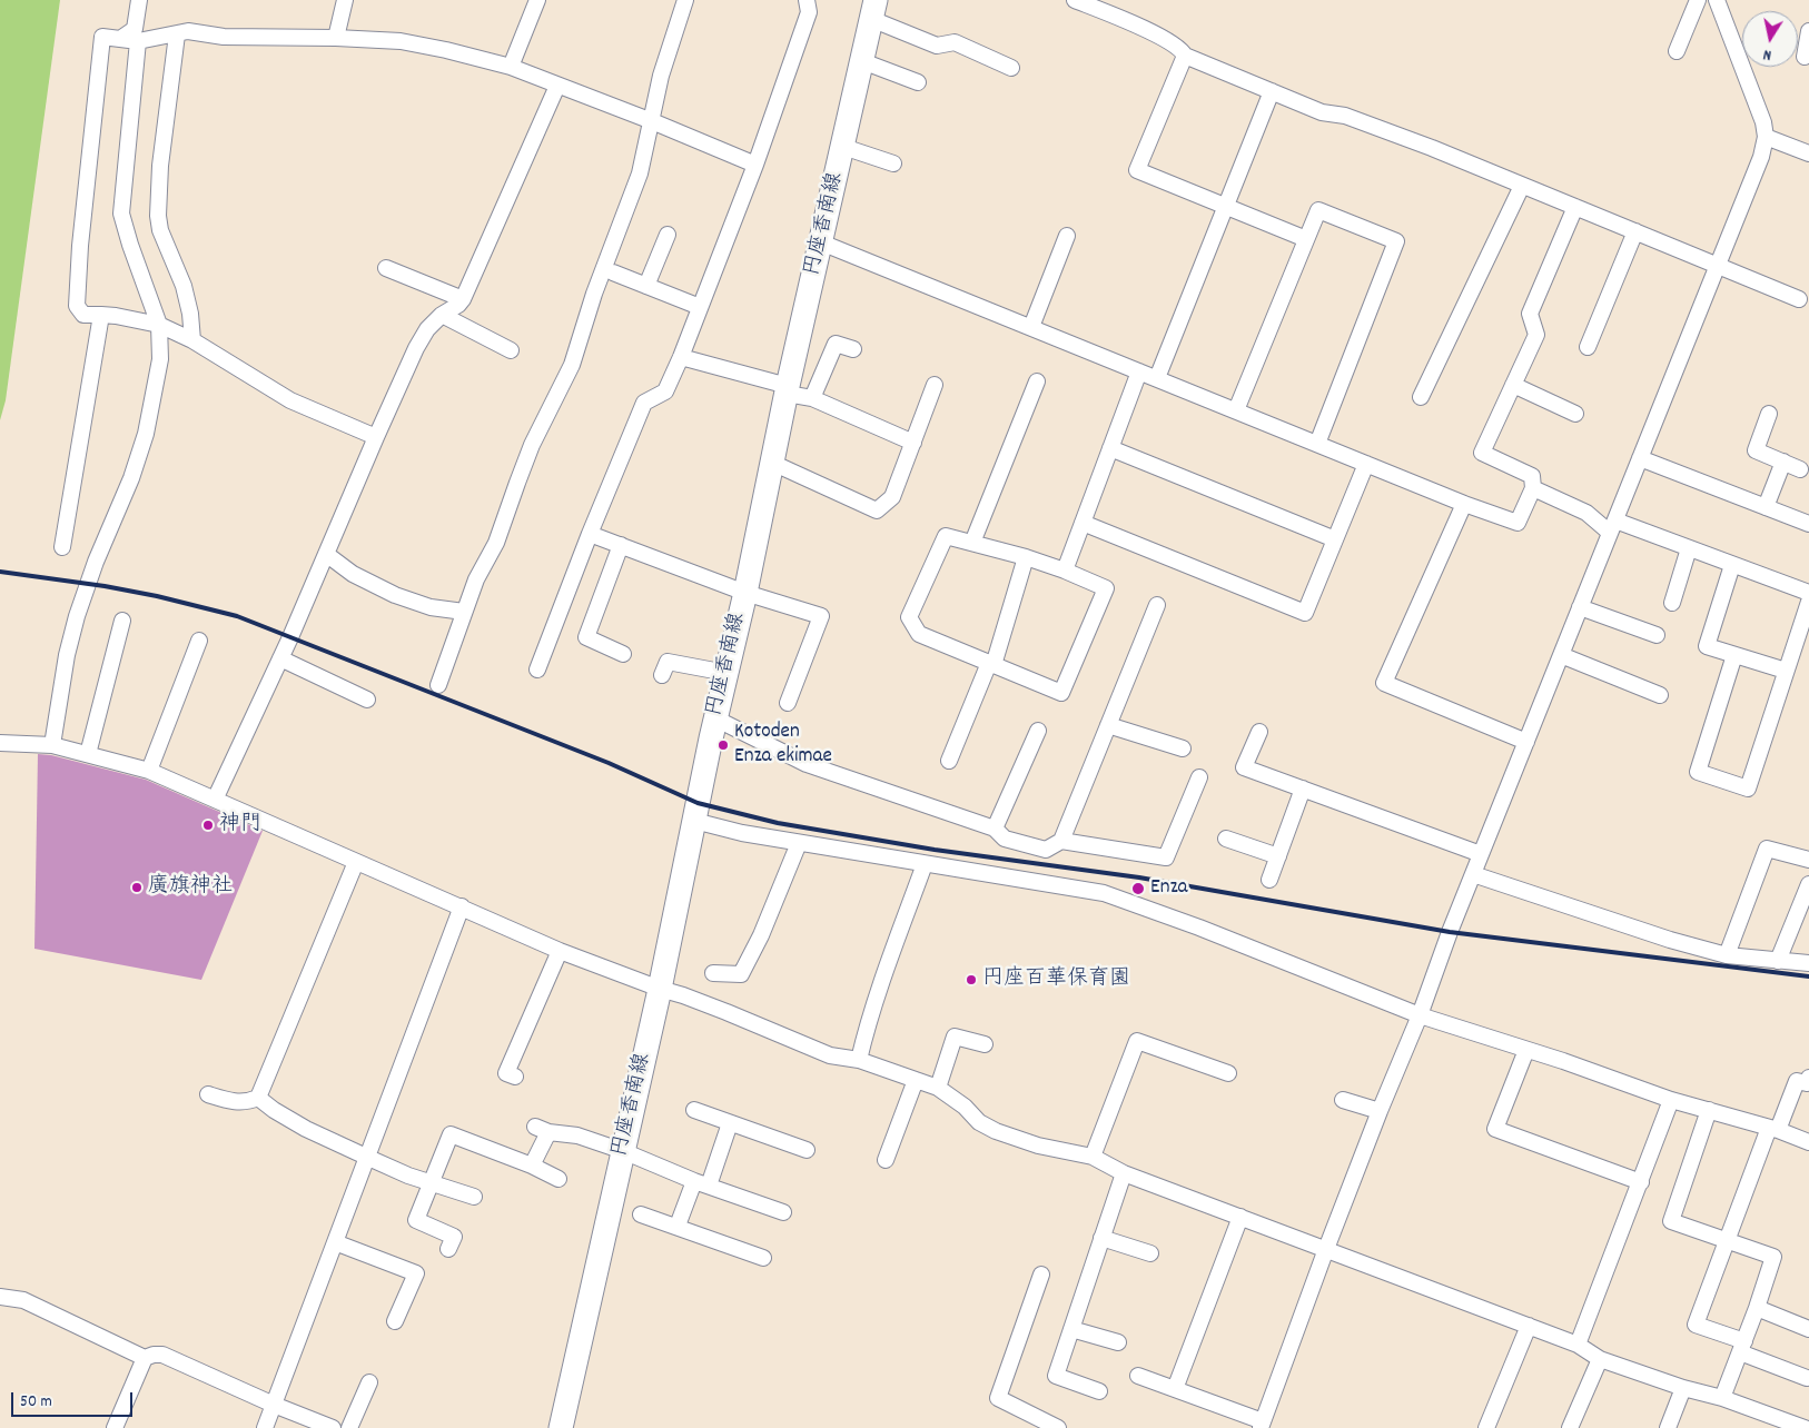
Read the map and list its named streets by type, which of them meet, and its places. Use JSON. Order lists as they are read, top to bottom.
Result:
{
  "streets": {
    "main road": ["円座香南線"]
  },
  "places": [
    "Kotoden Enza ekimae",
    "神門",
    "廣旗神社",
    "Enza",
    "円座百華保育園"
  ],
  "scale_bar": "50 m",
  "north": "bottom"
}
